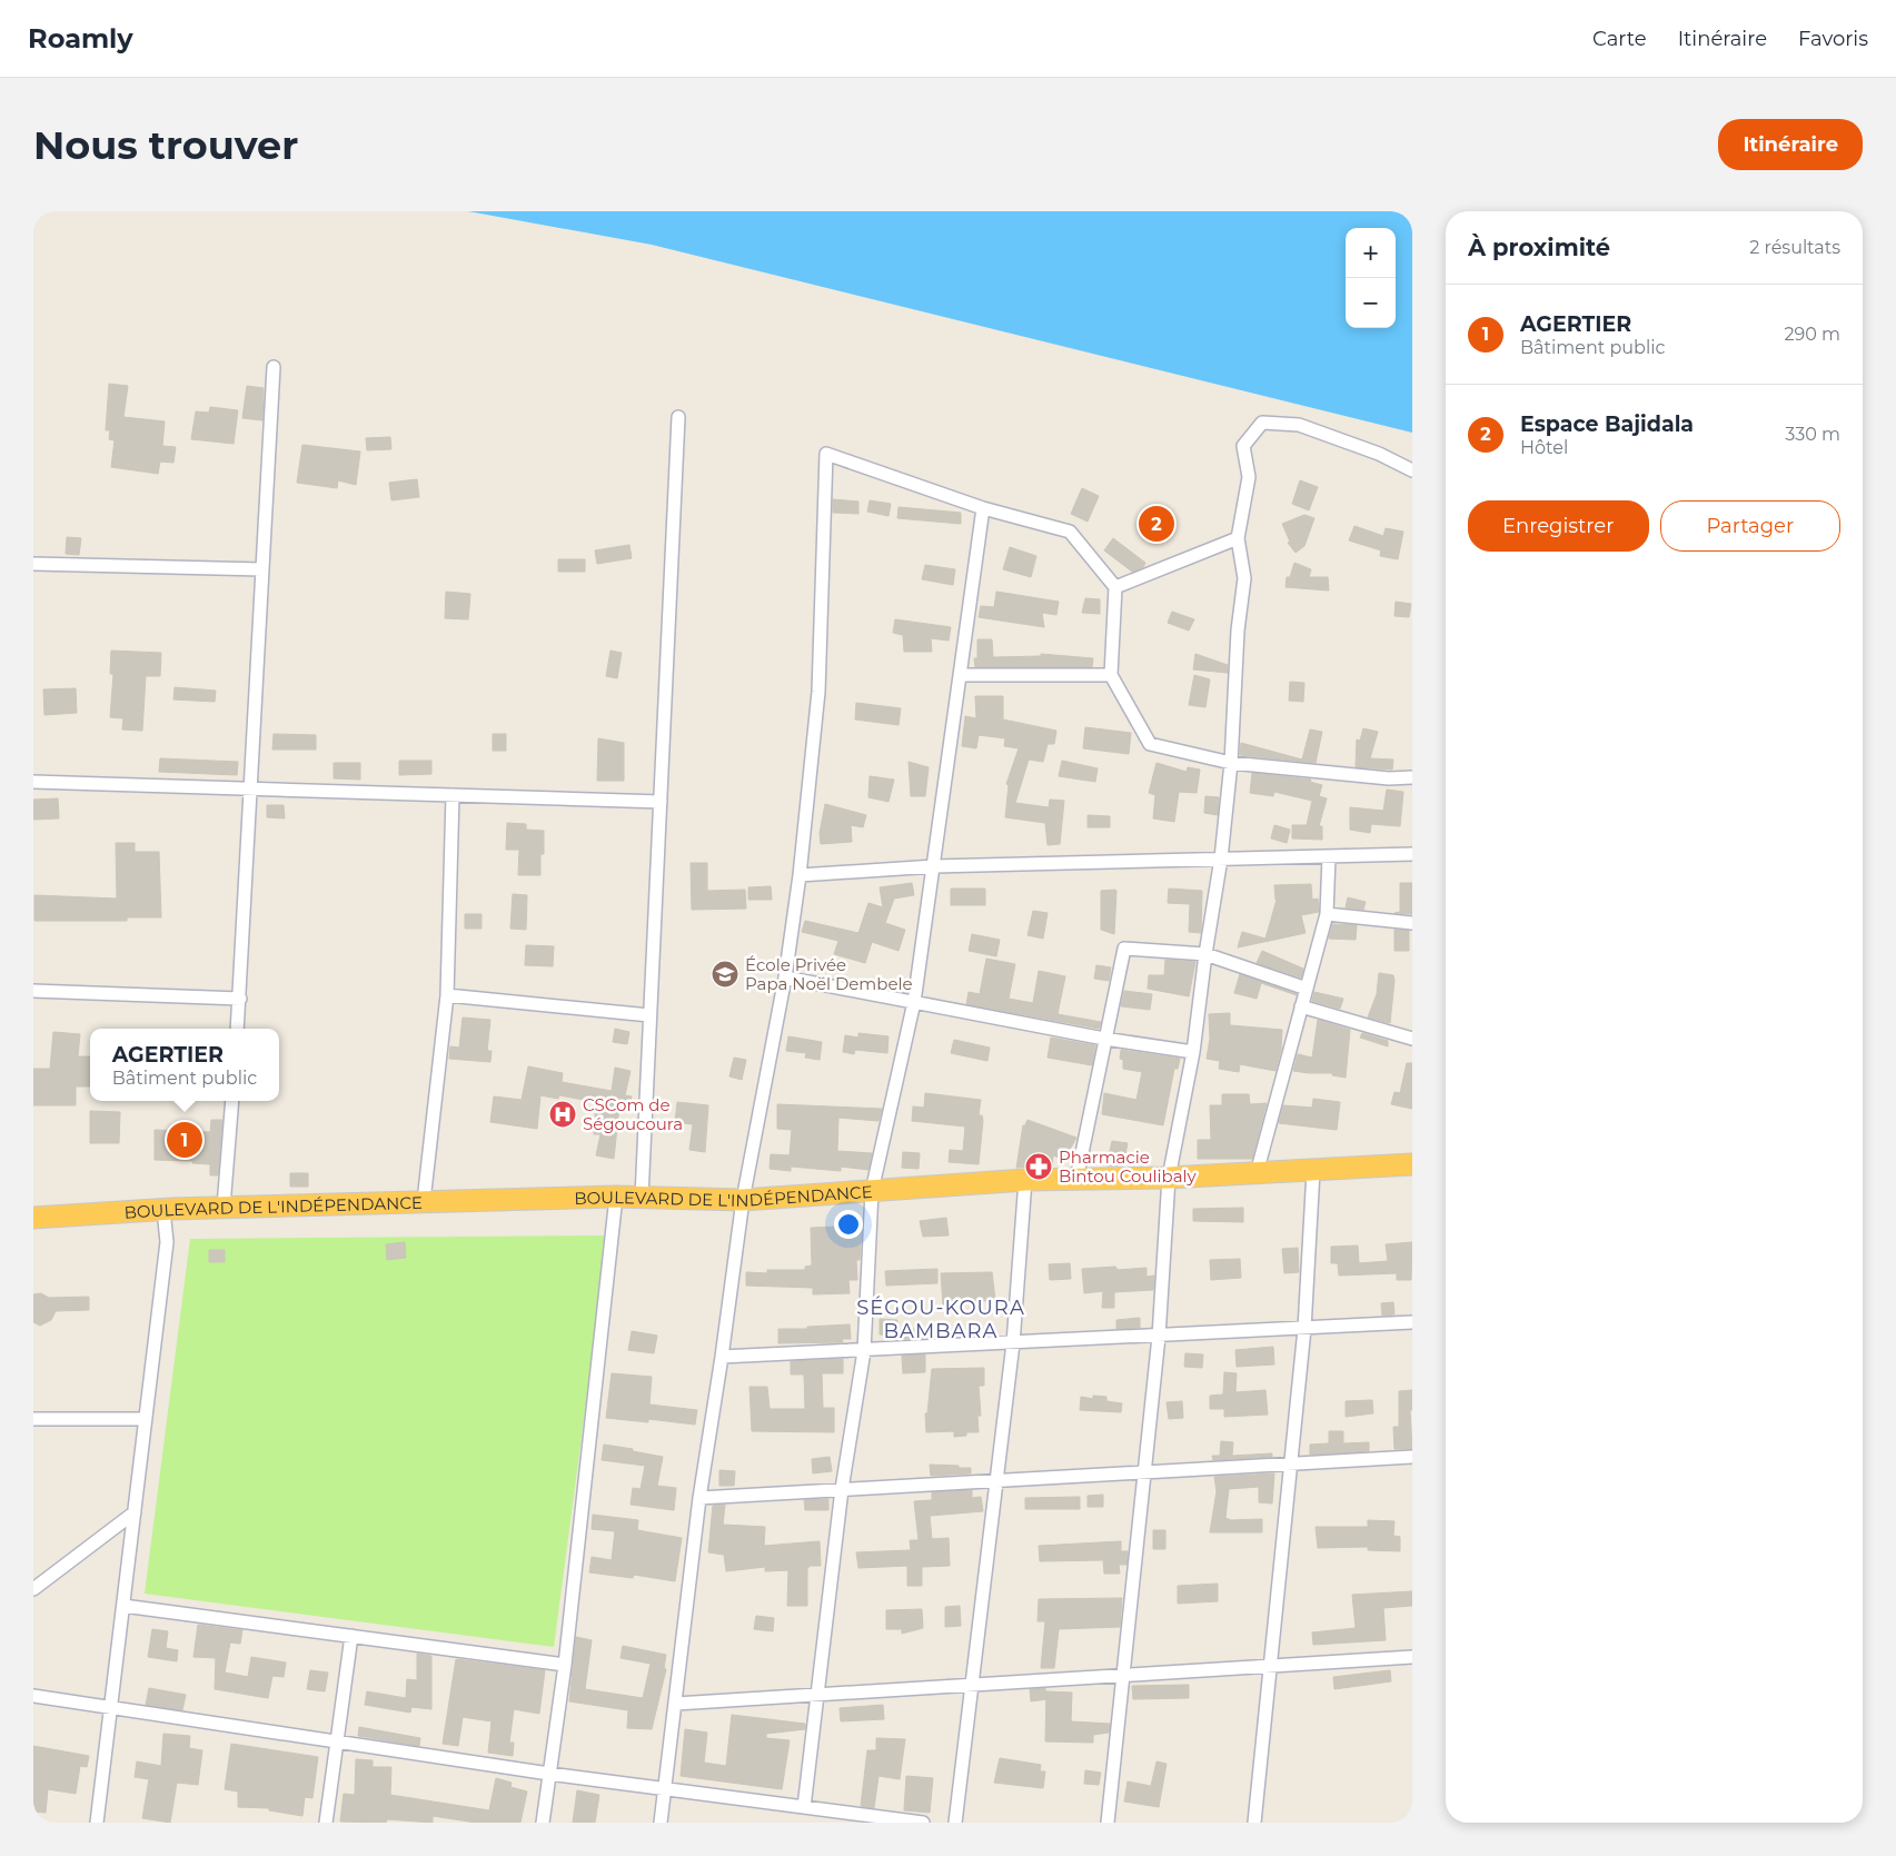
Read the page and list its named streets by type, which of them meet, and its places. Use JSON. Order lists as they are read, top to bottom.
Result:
{
  "streets": {
    "highway": ["BOULEVARD DE L'INDÉPENDANCE"]
  },
  "districts": ["SÉGOU-KOURA BAMBARA"],
  "places": {
    "school or university": ["École Privée Papa Noël Dembele"],
    "hospital": ["CSCom de Ségoucoura"],
    "pharmacy": ["Pharmacie Bintou Coulibaly"]
  },
  "page": {
    "header": "Roamly",
    "nav": ["Carte", "Itinéraire", "Favoris"],
    "buttons": [
      "Itinéraire",
      ["Enregistrer", "Partager"]
    ],
    "title": "Nous trouver",
    "heading": ["À proximité", "2 résultats"],
    "map_buttons": ["+", "−"],
    "list": [
      {
        "mark": "1",
        "name": "AGERTIER",
        "note": "Bâtiment public",
        "value": "290 m"
      },
      {
        "mark": "2",
        "name": "Espace Bajidala",
        "note": "Hôtel",
        "value": "330 m"
      }
    ],
    "pins": ["2", "1"],
    "popup": ["AGERTIER", "Bâtiment public"]
  }
}
